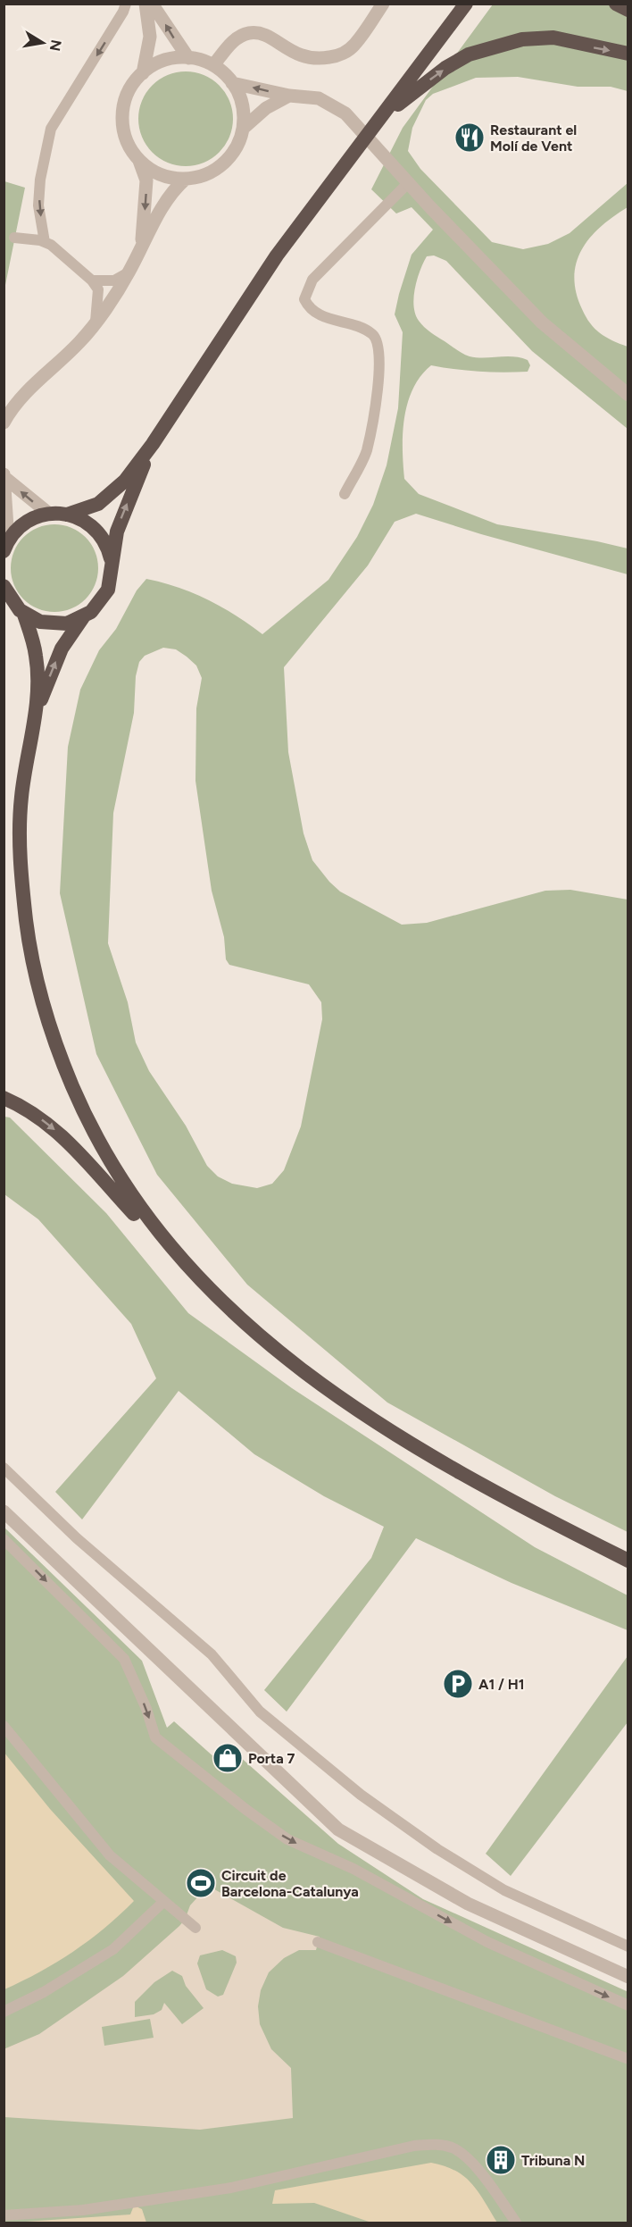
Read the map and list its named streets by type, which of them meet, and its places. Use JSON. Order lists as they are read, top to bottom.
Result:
{
  "places": {
    "restaurant": ["Restaurant el Molí de Vent"],
    "parking": ["A1 / H1"],
    "shop": ["Porta 7"],
    "sports": ["Circuit de Barcelona-Catalunya"],
    "building": ["Tribuna N"]
  },
  "north": "right"
}
